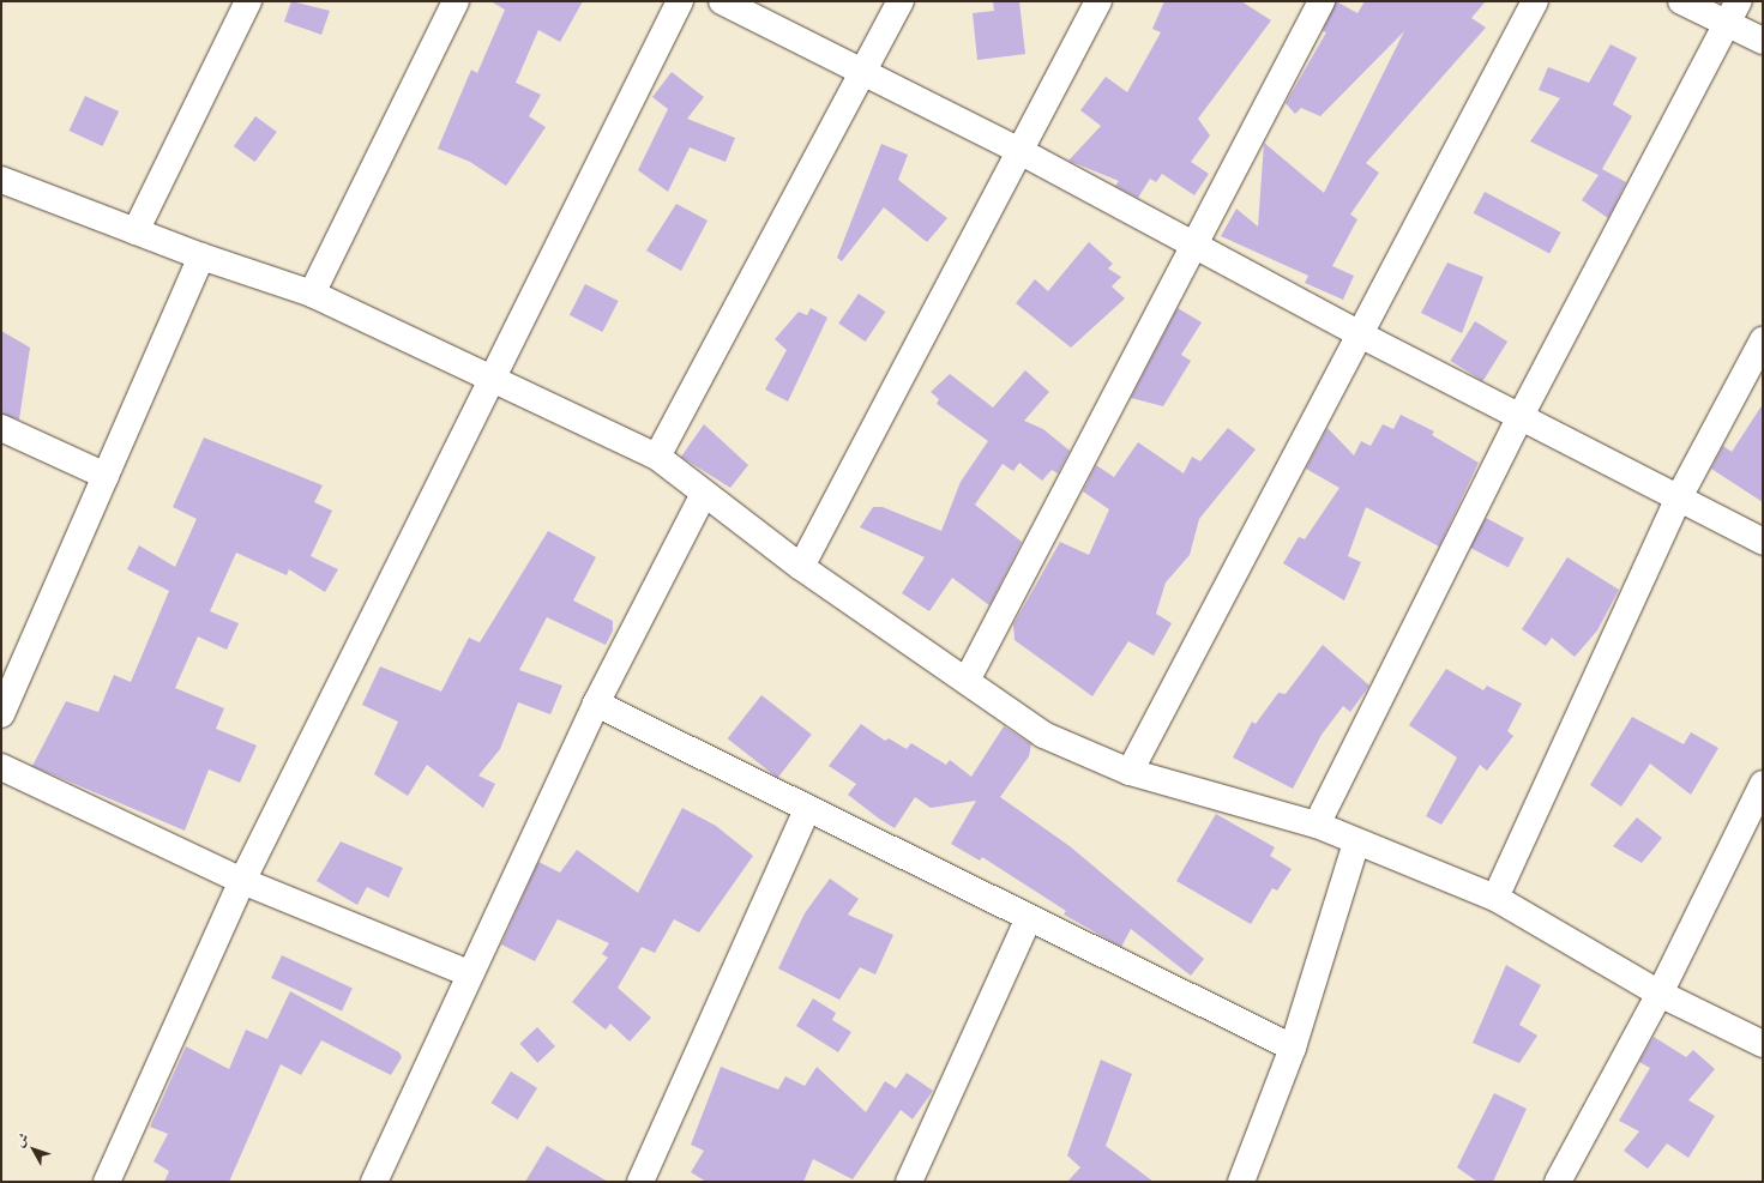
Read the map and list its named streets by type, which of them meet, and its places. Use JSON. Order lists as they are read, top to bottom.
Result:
{
  "north": "top left"
}
